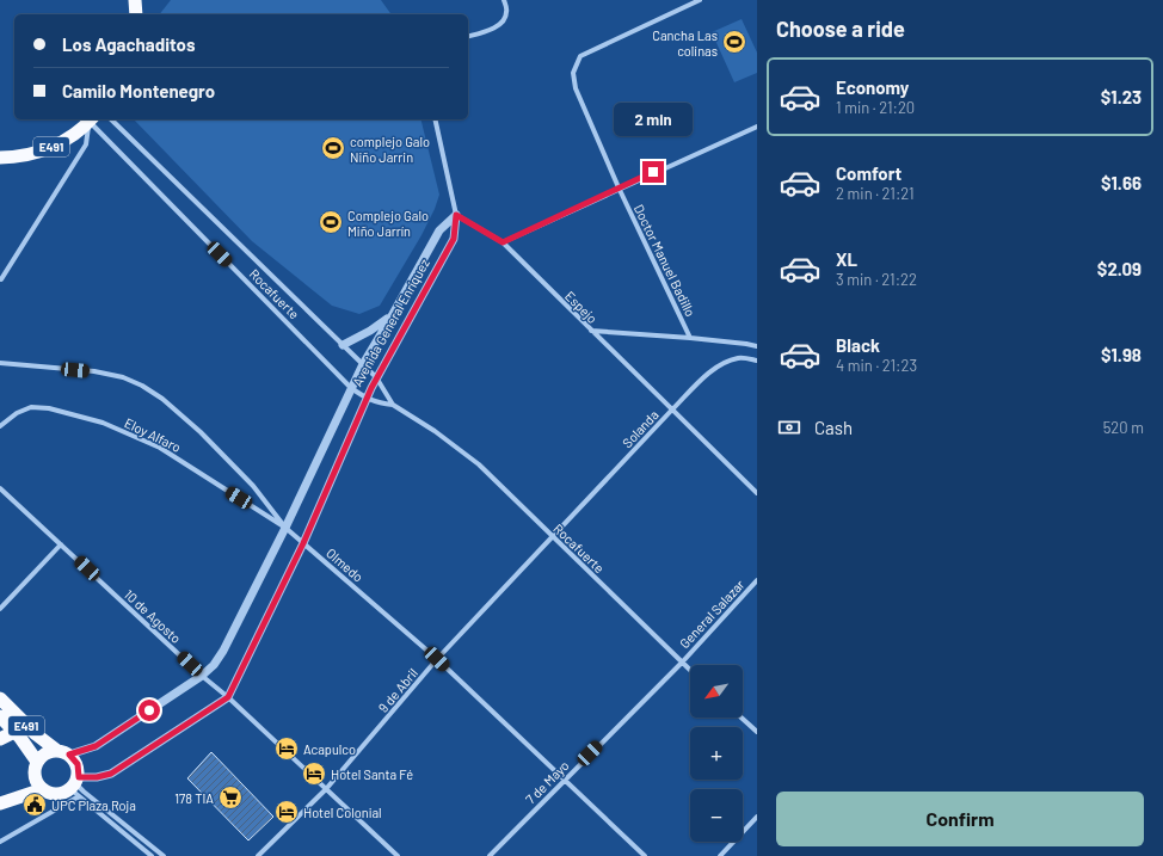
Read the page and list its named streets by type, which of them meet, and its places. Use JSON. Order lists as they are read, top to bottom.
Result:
{
  "streets": {
    "highway": ["E491"],
    "street": [
      "Doctor Manuel Badillo",
      "Rocafuerte",
      "Espejo",
      "Avenida General Enríquez",
      "Solanda",
      "Eloy Alfaro",
      "Olmedo",
      "General Salazar",
      "10 de Agosto",
      "9 de Abril",
      "7 de Mayo"
    ]
  },
  "crossings": [
    ["E491", "Rocafuerte"],
    ["E491", "Avenida General Enríquez"],
    ["Rocafuerte", "Avenida General Enríquez"],
    ["Rocafuerte", "Solanda"],
    ["Rocafuerte", "General Salazar"],
    ["Rocafuerte", "9 de Abril"],
    ["Rocafuerte", "7 de Mayo"],
    ["Espejo", "Avenida General Enríquez"],
    ["Espejo", "Solanda"],
    ["Avenida General Enríquez", "Eloy Alfaro"],
    ["Avenida General Enríquez", "Olmedo"],
    ["Avenida General Enríquez", "10 de Agosto"],
    ["Solanda", "9 de Abril"],
    ["Eloy Alfaro", "Olmedo"],
    ["Olmedo", "9 de Abril"],
    ["Olmedo", "7 de Mayo"],
    ["General Salazar", "7 de Mayo"],
    ["10 de Agosto", "9 de Abril"]
  ],
  "places": {
    "sports": ["Cancha Las colinas", "complejo Galo Niño Jarrin", "Complejo Galo Miño Jarrín"],
    "hotel": ["Acapulco", "Hotel Santa Fé", "Hotel Colonial"],
    "supermarket": ["178 TIA"],
    "public building": ["UPC Plaza Roja"]
  },
  "north": "bottom left",
  "page": {
    "heading": "Choose a ride",
    "banner": ["Los Agachaditos", "Camilo Montenegro"],
    "list": [
      {
        "name": "Economy",
        "note": "1 min · 21:20",
        "value": "$1.23"
      },
      {
        "name": "Comfort",
        "note": "2 min · 21:21",
        "value": "$1.66"
      },
      {
        "name": "XL",
        "note": "3 min · 21:22",
        "value": "$2.09"
      },
      {
        "name": "Black",
        "note": "4 min · 21:23",
        "value": "$1.98"
      }
    ],
    "bubble": "2 min",
    "pay": ["Cash", "520 m"],
    "map_buttons": ["+", "−"],
    "buttons": "Confirm"
  }
}
